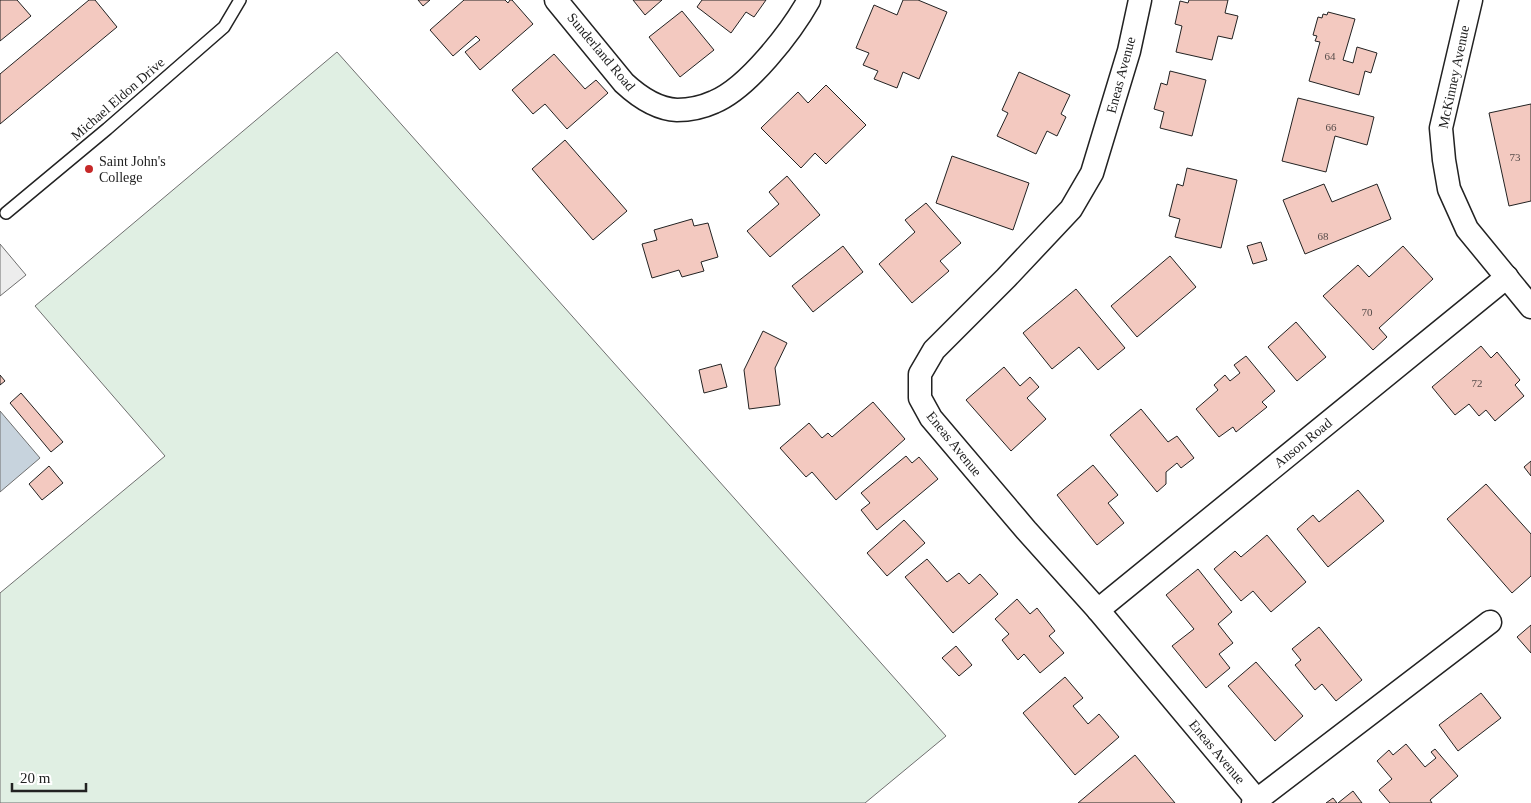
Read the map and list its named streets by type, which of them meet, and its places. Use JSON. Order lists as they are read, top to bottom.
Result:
{
  "streets": {
    "street": [
      "Sunderland Road",
      "Eneas Avenue",
      "McKinney Avenue",
      "Anson Road"
    ],
    "lane": ["Michael Eldon Drive"]
  },
  "crossings": [
    ["Eneas Avenue", "Anson Road"],
    ["McKinney Avenue", "Anson Road"]
  ],
  "places": ["Saint John's College"],
  "house_numbers": [
    "64",
    "66",
    "73",
    "68",
    "70",
    "72"
  ],
  "scale_bar": "20 m"
}
